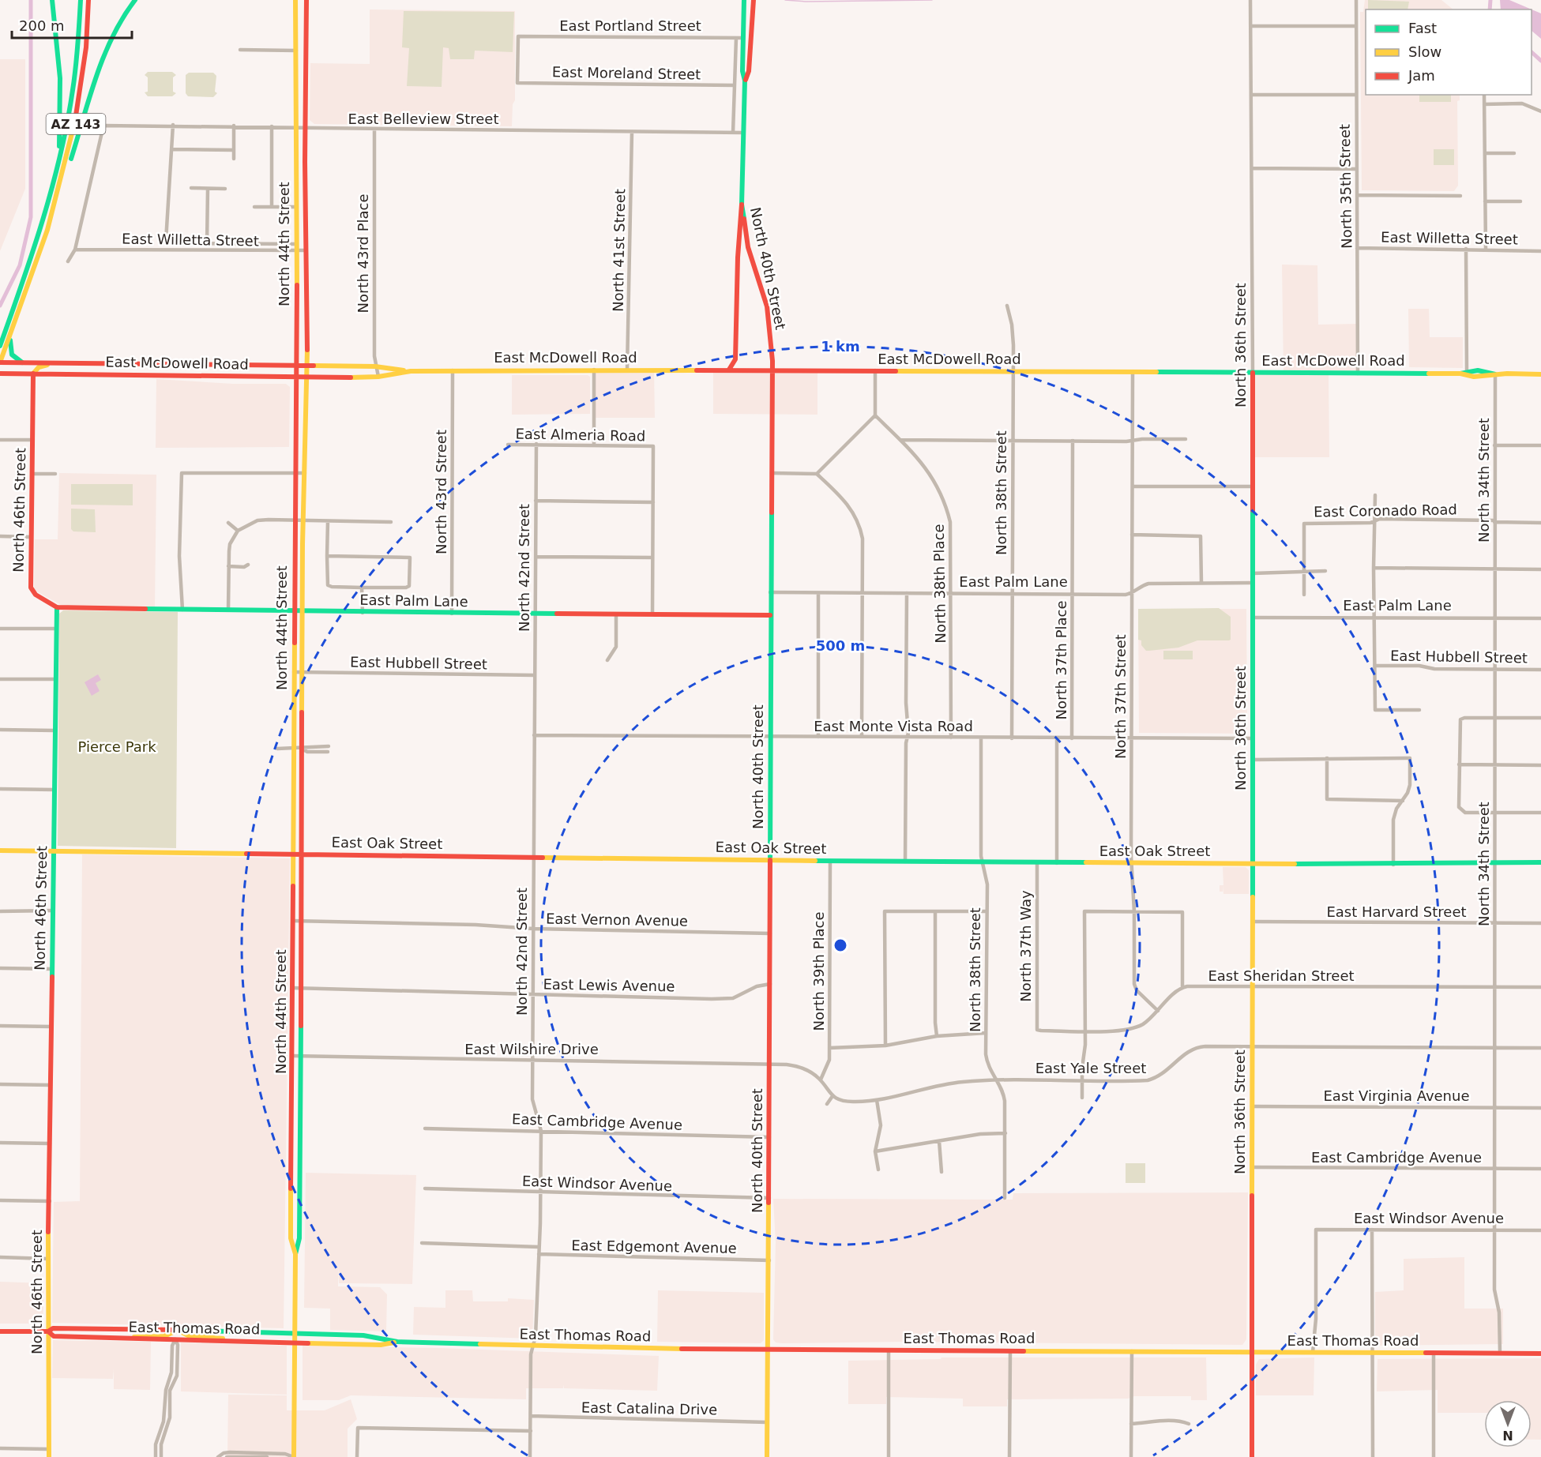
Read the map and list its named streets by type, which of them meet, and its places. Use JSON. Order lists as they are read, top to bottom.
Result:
{
  "streets": {
    "main road": [
      "AZ 143",
      "North 44th Street",
      "North 40th Street",
      "North 36th Street",
      "East McDowell Road",
      "North 46th Street",
      "East Palm Lane",
      "East Oak Street",
      "East Thomas Road"
    ],
    "street": [
      "East Portland Street",
      "East Moreland Street",
      "East Belleview Street",
      "North 35th Street",
      "East Willetta Street",
      "North 41st Street",
      "North 43rd Place",
      "East Almeria Road",
      "North 34th Street",
      "North 43rd Street",
      "North 38th Street",
      "East Coronado Road",
      "North 42nd Street",
      "North 38th Place",
      "East Hubbell Street",
      "North 37th Place",
      "North 37th Street",
      "East Monte Vista Road",
      "East Harvard Street",
      "East Vernon Avenue",
      "North 37th Way",
      "North 39th Place",
      "East Sheridan Street",
      "East Lewis Avenue",
      "East Wilshire Drive",
      "East Yale Street",
      "East Virginia Avenue",
      "East Cambridge Avenue",
      "East Windsor Avenue",
      "East Edgemont Avenue",
      "East Catalina Drive"
    ]
  },
  "crossings": [
    ["East Portland Street", "East Moreland Street"],
    ["East Portland Street", "North 40th Street"],
    ["East Belleview Street", "East Willetta Street"],
    ["East Belleview Street", "North 44th Street"],
    ["East Belleview Street", "North 41st Street"],
    ["East Belleview Street", "North 43rd Place"],
    ["East Belleview Street", "North 40th Street"],
    ["AZ 143", "East McDowell Road"],
    ["North 35th Street", "East Willetta Street"],
    ["North 35th Street", "East McDowell Road"],
    ["East Willetta Street", "North 44th Street"],
    ["North 44th Street", "East McDowell Road"],
    ["North 44th Street", "East Palm Lane"],
    ["North 44th Street", "East Hubbell Street"],
    ["North 44th Street", "East Oak Street"],
    ["North 44th Street", "East Vernon Avenue"],
    ["North 44th Street", "East Lewis Avenue"],
    ["North 44th Street", "East Wilshire Drive"],
    ["North 44th Street", "East Thomas Road"],
    ["North 41st Street", "East McDowell Road"],
    ["North 43rd Place", "East McDowell Road"],
    ["North 40th Street", "East McDowell Road"],
    ["North 40th Street", "East Palm Lane"],
    ["North 40th Street", "East Monte Vista Road"],
    ["North 40th Street", "East Oak Street"],
    ["North 40th Street", "East Vernon Avenue"],
    ["North 40th Street", "East Lewis Avenue"],
    ["North 40th Street", "East Wilshire Drive"],
    ["North 40th Street", "East Cambridge Avenue"],
    ["North 40th Street", "East Windsor Avenue"],
    ["North 40th Street", "East Edgemont Avenue"],
    ["North 40th Street", "East Thomas Road"],
    ["North 40th Street", "East Catalina Drive"],
    ["North 36th Street", "East McDowell Road"],
    ["North 36th Street", "East Palm Lane"],
    ["North 36th Street", "East Monte Vista Road"],
    ["North 36th Street", "East Oak Street"],
    ["North 36th Street", "East Harvard Street"],
    ["North 36th Street", "East Sheridan Street"],
    ["North 36th Street", "East Yale Street"],
    ["North 36th Street", "East Virginia Avenue"],
    ["North 36th Street", "East Cambridge Avenue"],
    ["North 36th Street", "East Thomas Road"],
    ["East McDowell Road", "North 34th Street"],
    ["East McDowell Road", "North 43rd Street"],
    ["East McDowell Road", "North 38th Street"],
    ["East McDowell Road", "North 46th Street"],
    ["East McDowell Road", "North 37th Street"],
    ["East Almeria Road", "North 42nd Street"],
    ["North 34th Street", "East Coronado Road"],
    ["North 34th Street", "East Palm Lane"],
    ["North 34th Street", "East Hubbell Street"],
    ["North 34th Street", "East Oak Street"],
    ["North 34th Street", "East Harvard Street"],
    ["North 34th Street", "East Sheridan Street"],
    ["North 34th Street", "East Yale Street"],
    ["North 34th Street", "East Virginia Avenue"],
    ["North 34th Street", "East Cambridge Avenue"],
    ["North 34th Street", "East Windsor Avenue"],
    ["North 34th Street", "East Thomas Road"],
    ["North 43rd Street", "East Palm Lane"],
    ["North 38th Street", "East Palm Lane"],
    ["North 38th Street", "East Monte Vista Road"],
    ["North 38th Street", "East Oak Street"],
    ["North 38th Street", "East Yale Street"],
    ["North 46th Street", "East Palm Lane"],
    ["North 46th Street", "East Oak Street"],
    ["North 46th Street", "East Thomas Road"],
    ["North 42nd Street", "East Palm Lane"],
    ["North 42nd Street", "East Hubbell Street"],
    ["North 42nd Street", "East Monte Vista Road"],
    ["North 42nd Street", "East Oak Street"],
    ["North 42nd Street", "East Vernon Avenue"],
    ["North 42nd Street", "East Lewis Avenue"],
    ["North 42nd Street", "East Wilshire Drive"],
    ["North 42nd Street", "East Cambridge Avenue"],
    ["North 42nd Street", "East Windsor Avenue"],
    ["North 42nd Street", "East Edgemont Avenue"],
    ["North 42nd Street", "East Thomas Road"],
    ["North 42nd Street", "East Catalina Drive"],
    ["East Palm Lane", "North 38th Place"],
    ["East Palm Lane", "North 37th Place"],
    ["East Palm Lane", "North 37th Street"],
    ["North 38th Place", "East Monte Vista Road"],
    ["North 37th Place", "East Monte Vista Road"],
    ["North 37th Place", "East Oak Street"],
    ["North 37th Street", "East Monte Vista Road"],
    ["North 37th Street", "East Oak Street"],
    ["East Oak Street", "North 37th Way"],
    ["East Oak Street", "North 39th Place"],
    ["East Windsor Avenue", "East Thomas Road"]
  ],
  "parks": ["Pierce Park"],
  "legend": ["Fast", "Slow", "Jam"],
  "scale_bar": "200 m",
  "north": "bottom",
  "rings": ["1 km", "500 m"]
}
